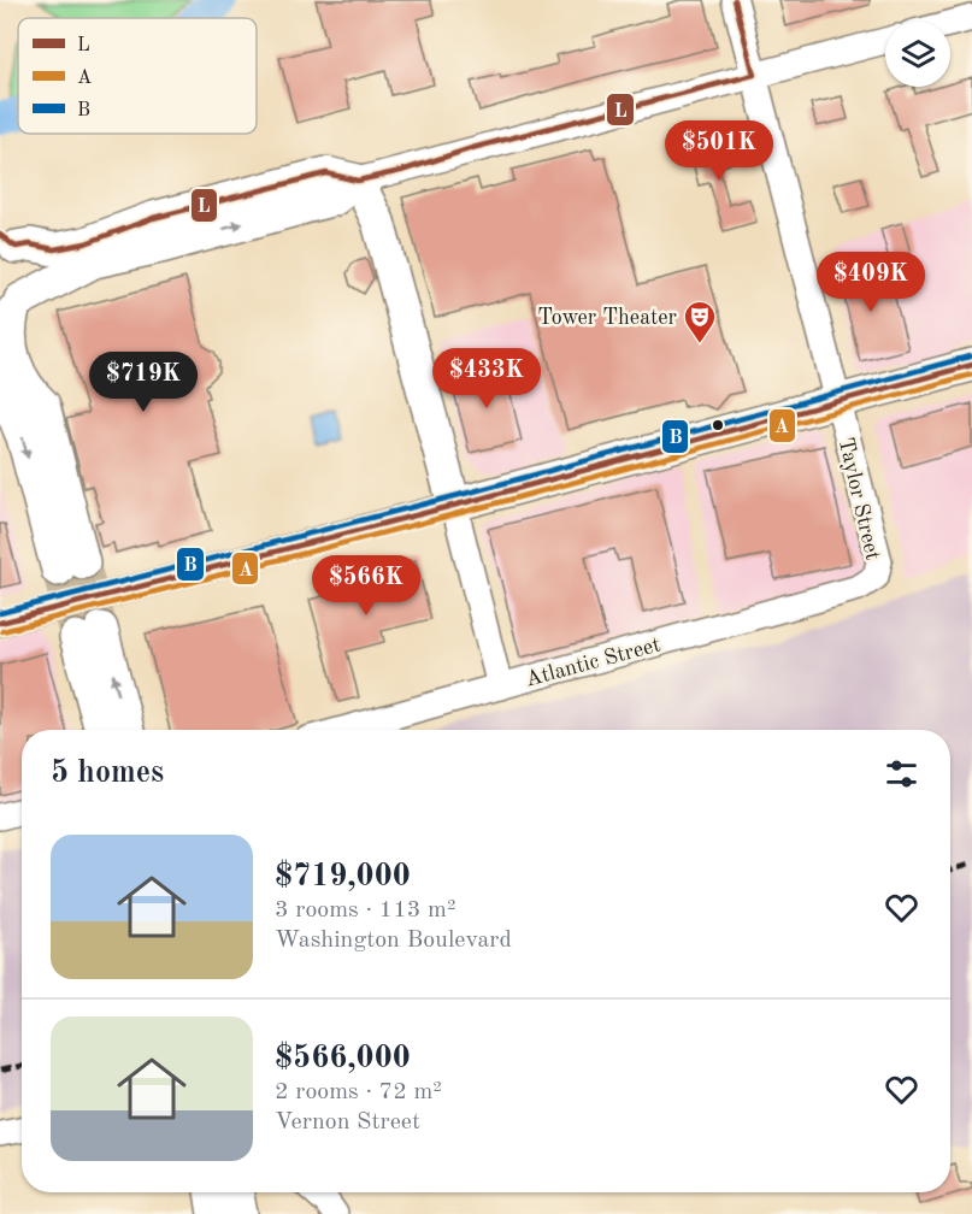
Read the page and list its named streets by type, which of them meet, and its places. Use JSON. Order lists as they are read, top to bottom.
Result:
{
  "streets": {
    "street": ["Taylor Street", "Atlantic Street"]
  },
  "crossings": [
    ["Taylor Street", "Atlantic Street"]
  ],
  "places": {
    "theatre": ["Tower Theater"]
  },
  "lines": ["transit line L", "transit line B", "transit line A"],
  "legend": ["L", "A", "B"],
  "page": {
    "price": [
      "$501K",
      "$409K",
      "$433K",
      "$719K",
      "$566K"
    ],
    "heading": "5 homes",
    "list": [
      {
        "name": "$719,000",
        "note": "3 rooms · 113 m² · Washington Boulevard"
      },
      {
        "name": "$566,000",
        "note": "2 rooms · 72 m² · Vernon Street"
      }
    ]
  }
}
